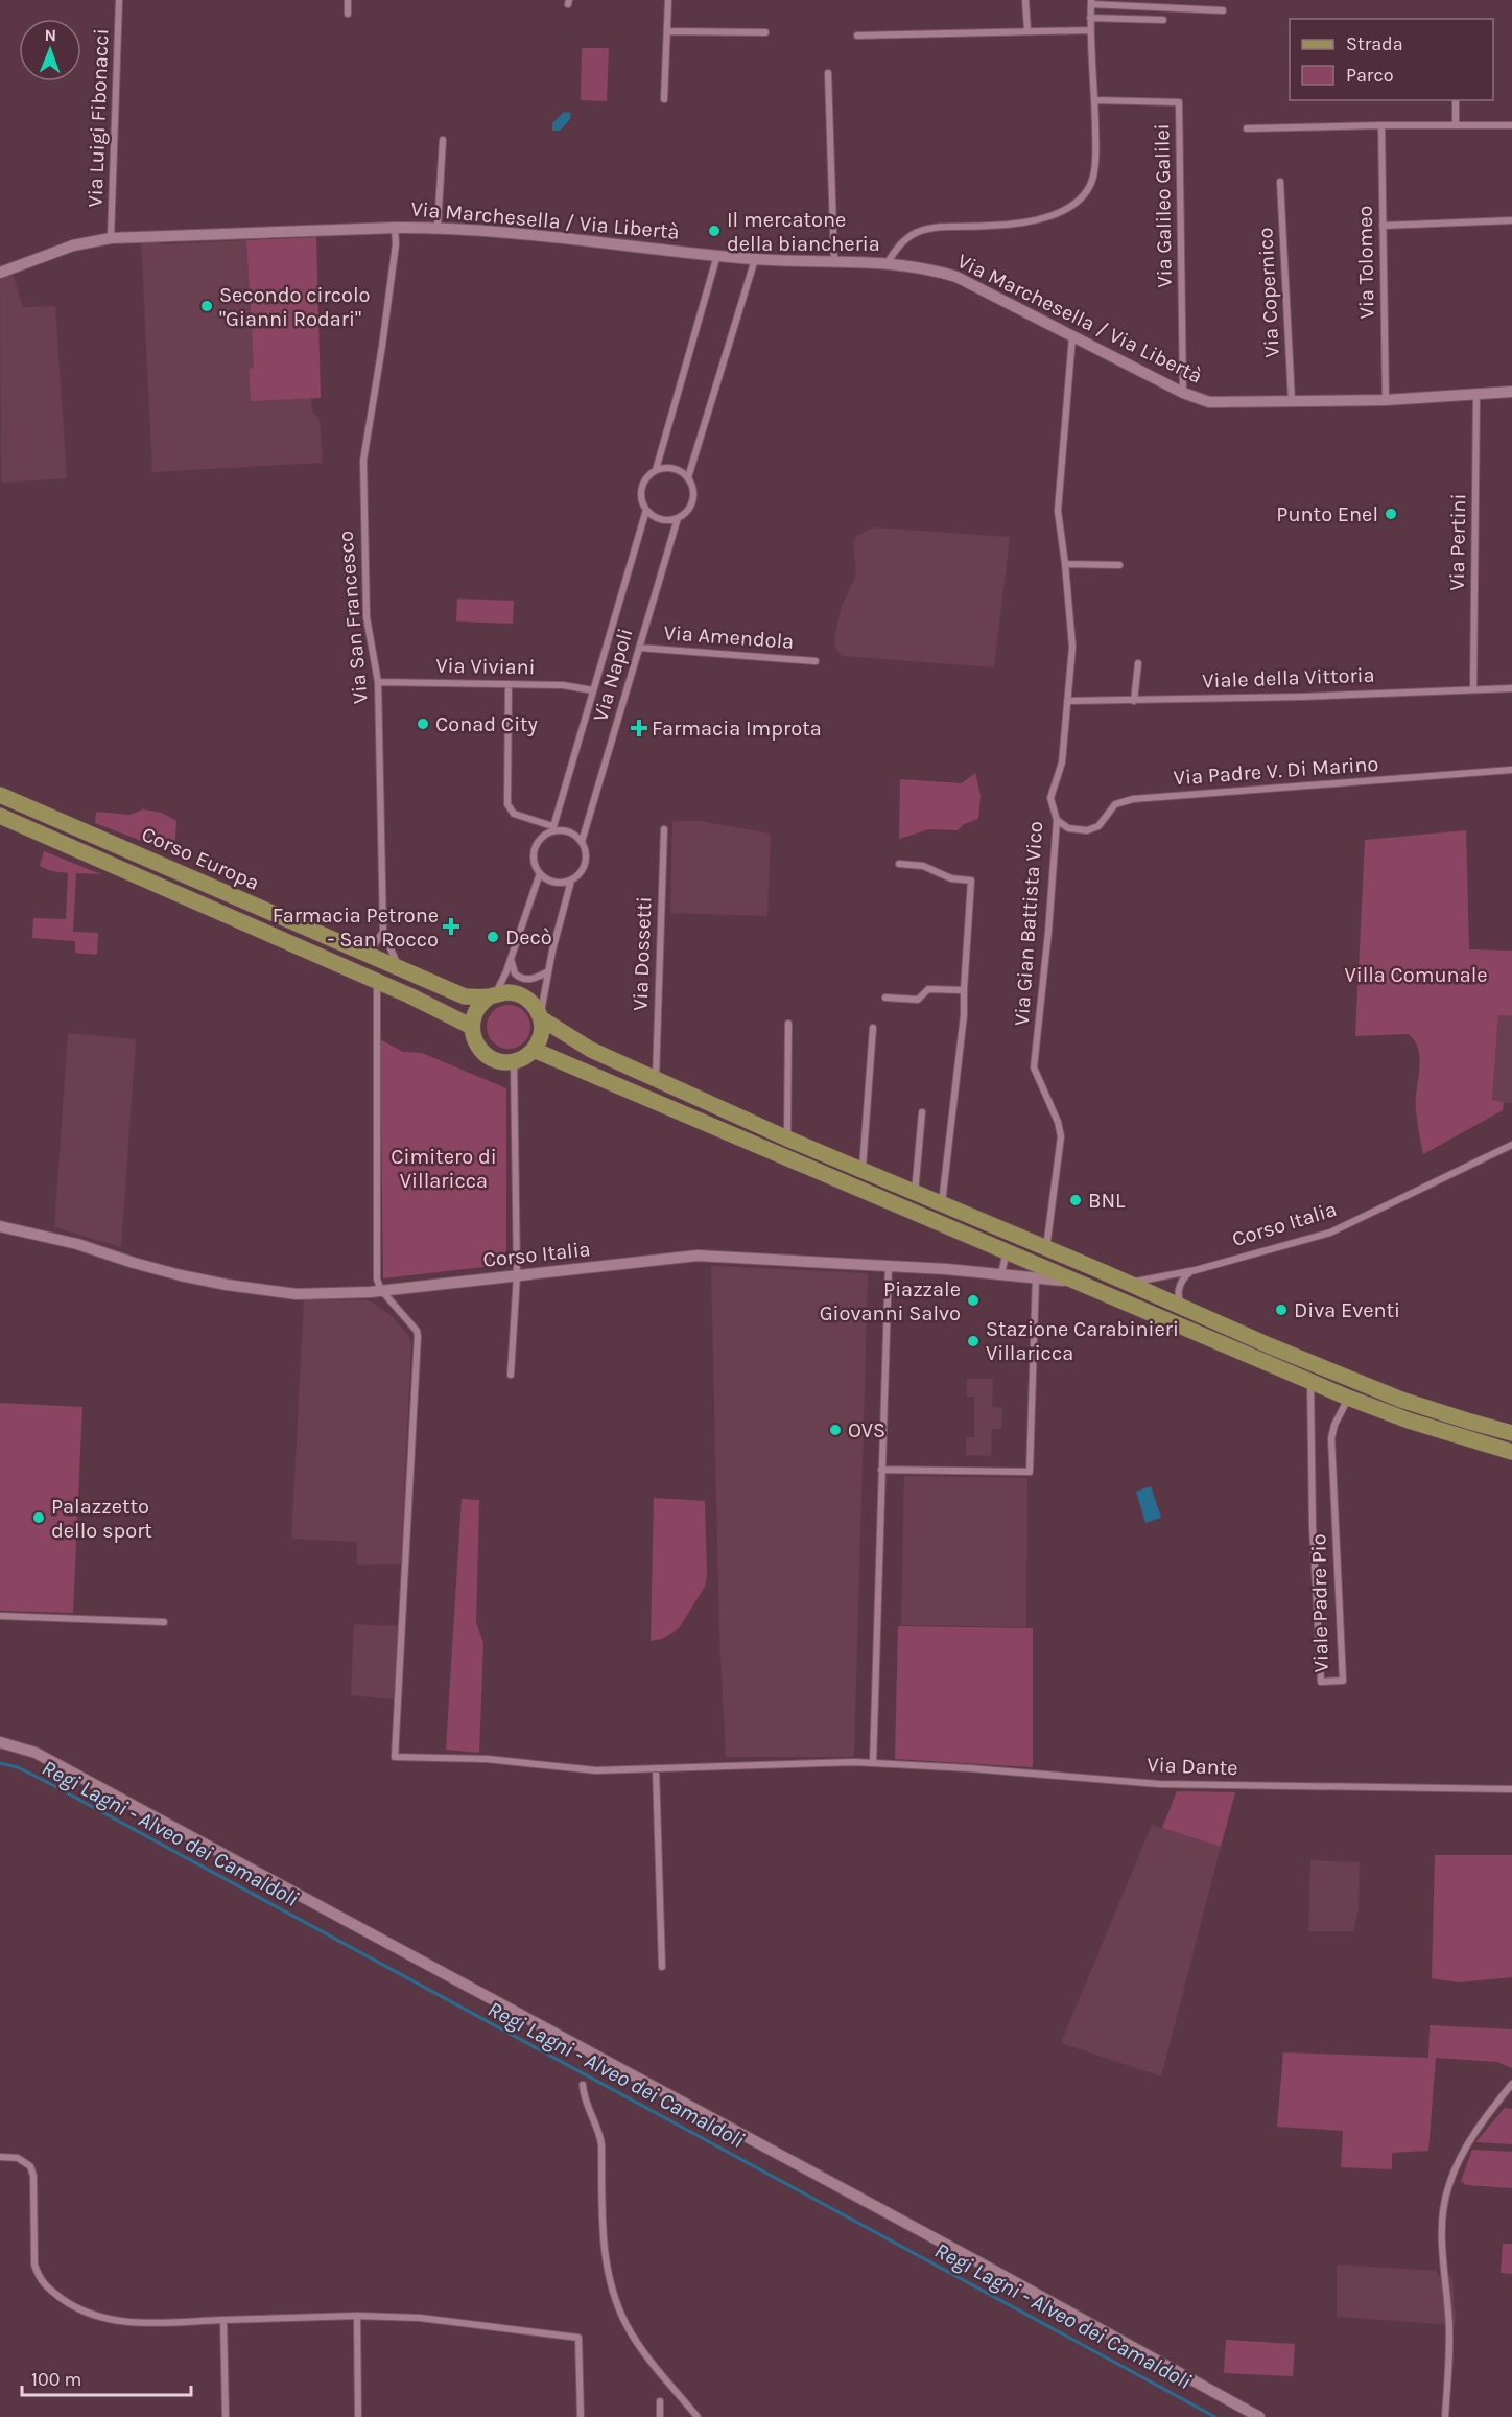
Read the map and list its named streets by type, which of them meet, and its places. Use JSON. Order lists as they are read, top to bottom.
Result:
{
  "streets": {
    "main road": ["Corso Europa"],
    "street": [
      "Via Luigi Fibonacci",
      "Via Galileo Galilei",
      "Via Marchesella / Via Libertà",
      "Via Tolomeo",
      "Via Copernico",
      "Via Pertini",
      "Via San Francesco",
      "Via Amendola",
      "Via Viviani",
      "Via Napoli",
      "Viale della Vittoria",
      "Via Padre V. Di Marino",
      "Via Gian Battista Vico",
      "Via Dossetti",
      "Corso Italia",
      "Viale Padre Pio",
      "Via Dante"
    ]
  },
  "crossings": [
    ["Via Luigi Fibonacci", "Via Marchesella / Via Libertà"],
    ["Via Galileo Galilei", "Via Marchesella / Via Libertà"],
    ["Via Marchesella / Via Libertà", "Via Tolomeo"],
    ["Via Marchesella / Via Libertà", "Via Copernico"],
    ["Via Marchesella / Via Libertà", "Via Pertini"],
    ["Via Marchesella / Via Libertà", "Via San Francesco"],
    ["Via Marchesella / Via Libertà", "Via Gian Battista Vico"],
    ["Via Pertini", "Viale della Vittoria"],
    ["Via San Francesco", "Via Viviani"],
    ["Via San Francesco", "Corso Europa"],
    ["Via Amendola", "Via Napoli"],
    ["Via Viviani", "Via Napoli"],
    ["Viale della Vittoria", "Via Gian Battista Vico"],
    ["Via Padre V. Di Marino", "Via Gian Battista Vico"],
    ["Corso Italia", "Via Dante"]
  ],
  "water": ["Regi Lagni - Alveo dei Camaldoli"],
  "parks": ["Villa Comunale", "Cimitero di Villaricca"],
  "places": {
    "other": [
      "Il mercatone della biancheria",
      "Secondo circolo \"Gianni Rodari\"",
      "Punto Enel",
      "Conad City",
      "Decò",
      "BNL",
      "Piazzale Giovanni Salvo",
      "Diva Eventi",
      "Stazione Carabinieri Villaricca",
      "OVS",
      "Palazzetto dello sport"
    ],
    "health": ["Farmacia Improta", "Farmacia Petrone - San Rocco"]
  },
  "legend": ["Strada", "Parco"],
  "scale_bar": "100 m",
  "north": "top"
}
